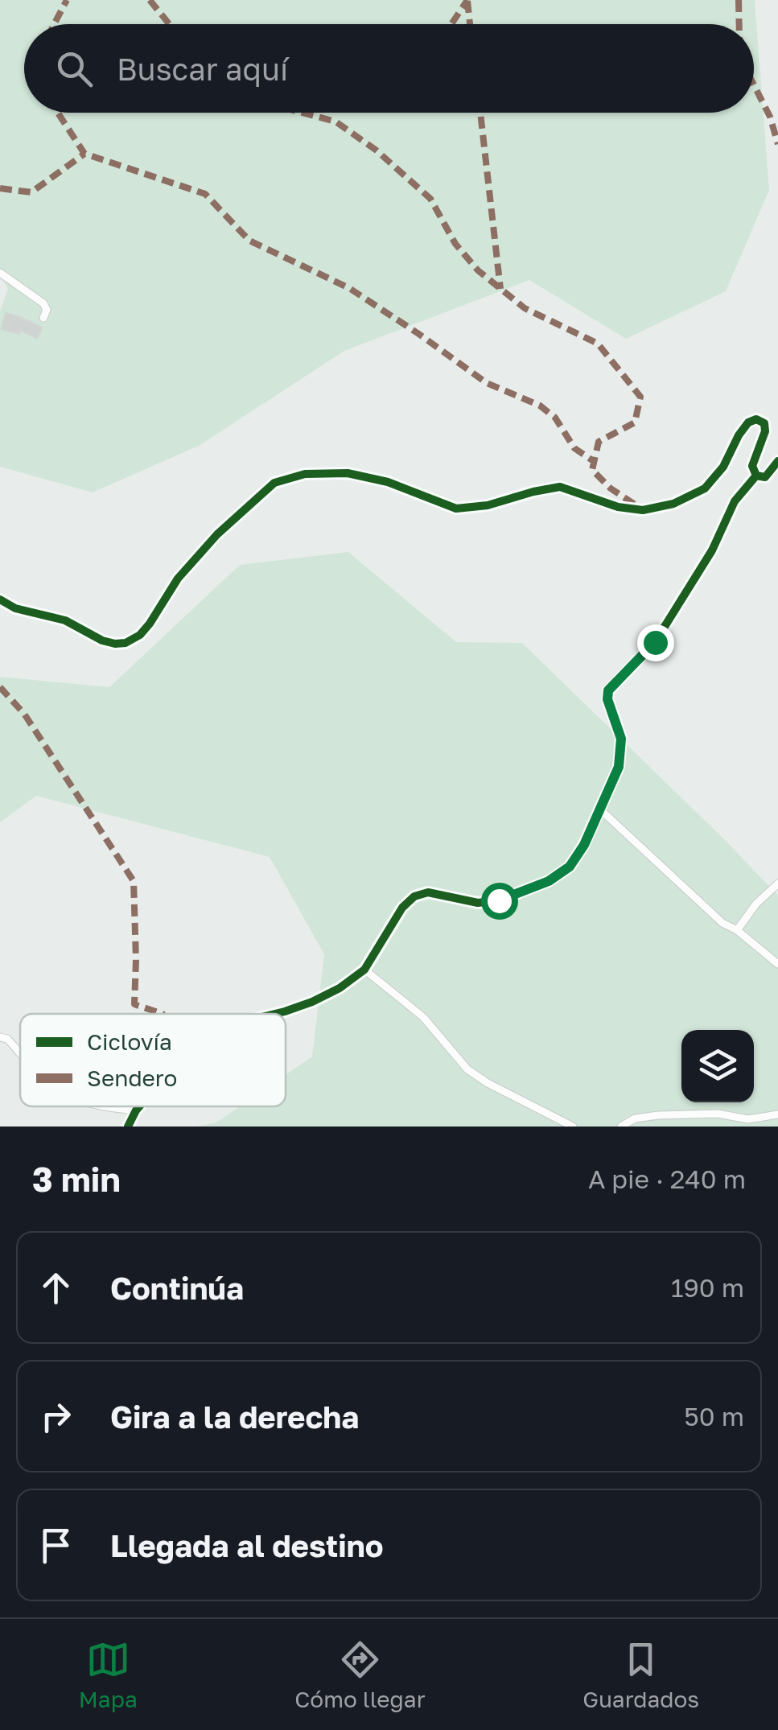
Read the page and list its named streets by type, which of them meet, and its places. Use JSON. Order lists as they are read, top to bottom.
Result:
{
  "legend": ["Ciclovía", "Sendero"],
  "page": {
    "search": "Buscar aquí",
    "heading": ["3 min", "A pie · 240 m"],
    "list": [
      ["Continúa", "190 m"],
      ["Gira a la derecha", "50 m"],
      "Llegada al destino"
    ],
    "nav": ["Mapa", "Cómo llegar", "Guardados"]
  }
}
